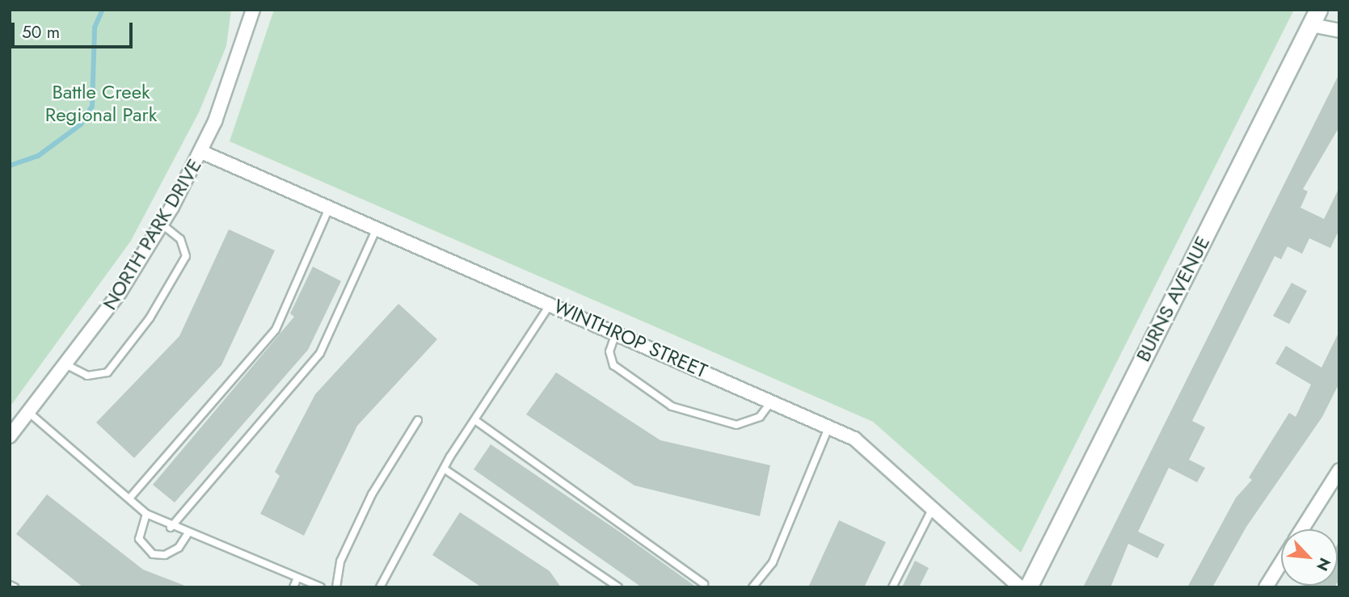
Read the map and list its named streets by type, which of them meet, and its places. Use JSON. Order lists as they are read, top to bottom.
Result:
{
  "streets": {
    "street": ["NORTH PARK DRIVE", "BURNS AVENUE", "WINTHROP STREET"]
  },
  "crossings": [
    ["NORTH PARK DRIVE", "WINTHROP STREET"]
  ],
  "parks": ["Battle Creek Regional Park"],
  "scale_bar": "50 m",
  "north": "bottom right"
}
